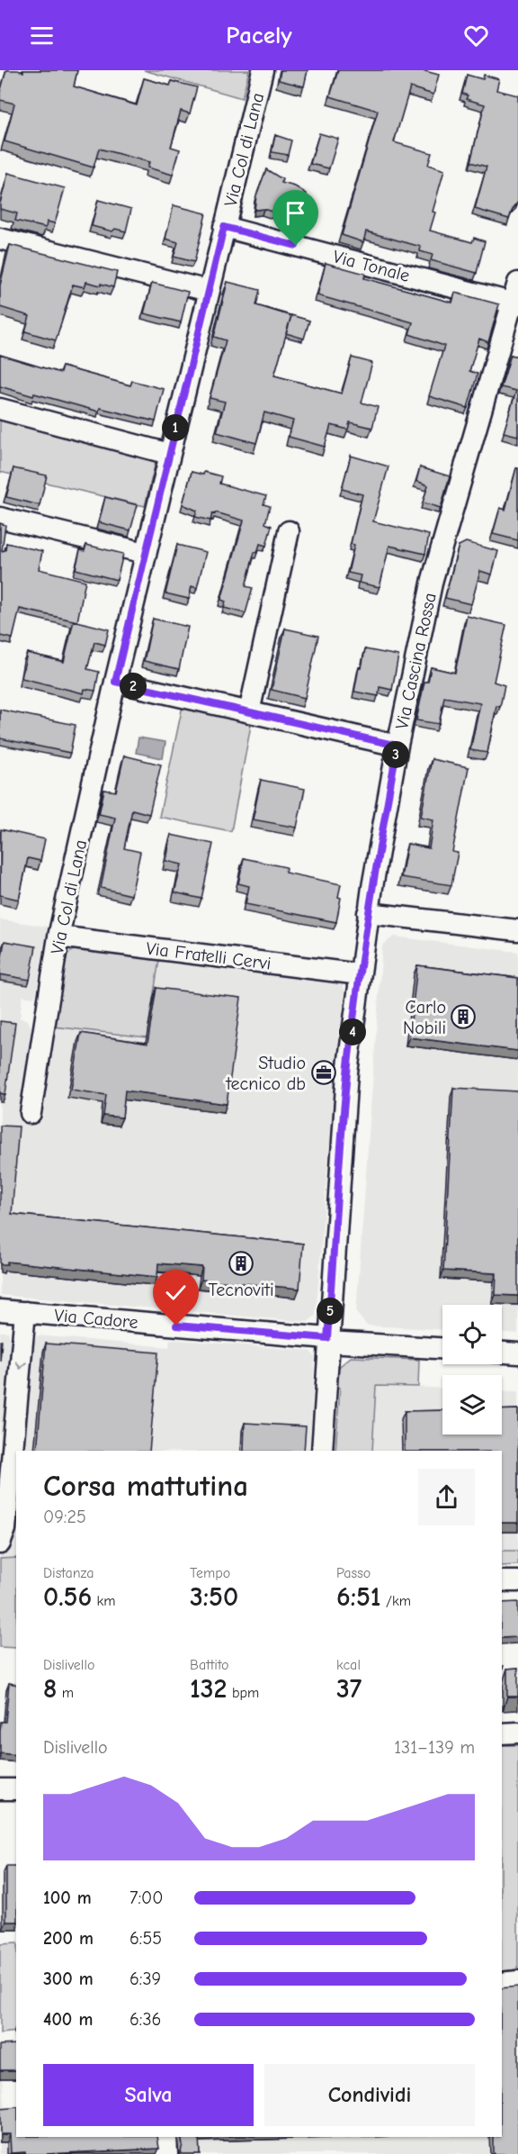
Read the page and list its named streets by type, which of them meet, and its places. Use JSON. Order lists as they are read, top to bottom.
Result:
{
  "streets": {
    "street": [
      "Via Col di Lana",
      "Via Tonale",
      "Via Cascina Rossa",
      "Via Fratelli Cervi",
      "Via Cadore"
    ]
  },
  "crossings": [
    ["Via Col di Lana", "Via Tonale"],
    ["Via Col di Lana", "Via Fratelli Cervi"],
    ["Via Tonale", "Via Cascina Rossa"],
    ["Via Cascina Rossa", "Via Fratelli Cervi"],
    ["Via Cascina Rossa", "Via Cadore"]
  ],
  "places": {
    "building": ["Carlo Nobili", "Tecnoviti"],
    "office": ["Studio tecnico db"]
  },
  "page": {
    "header": "Pacely",
    "pins": [
      "1",
      "2",
      "3",
      "4",
      "5"
    ],
    "heading": ["Corsa mattutina", "09:25"],
    "stats": [
      ["Distanza", "0.56 km"],
      ["Tempo", "3:50"],
      ["Passo", "6:51 /km"],
      ["Dislivello", "8 m"],
      ["Battito", "132 bpm"],
      ["kcal", "37"]
    ],
    "chart": ["Dislivello", "131–139 m"],
    "list": [
      {
        "name": "100 m",
        "note": "7:00"
      },
      {
        "name": "200 m",
        "note": "6:55"
      },
      {
        "name": "300 m",
        "note": "6:39"
      },
      {
        "name": "400 m",
        "note": "6:36"
      }
    ],
    "buttons": ["Salva", "Condividi"]
  }
}
